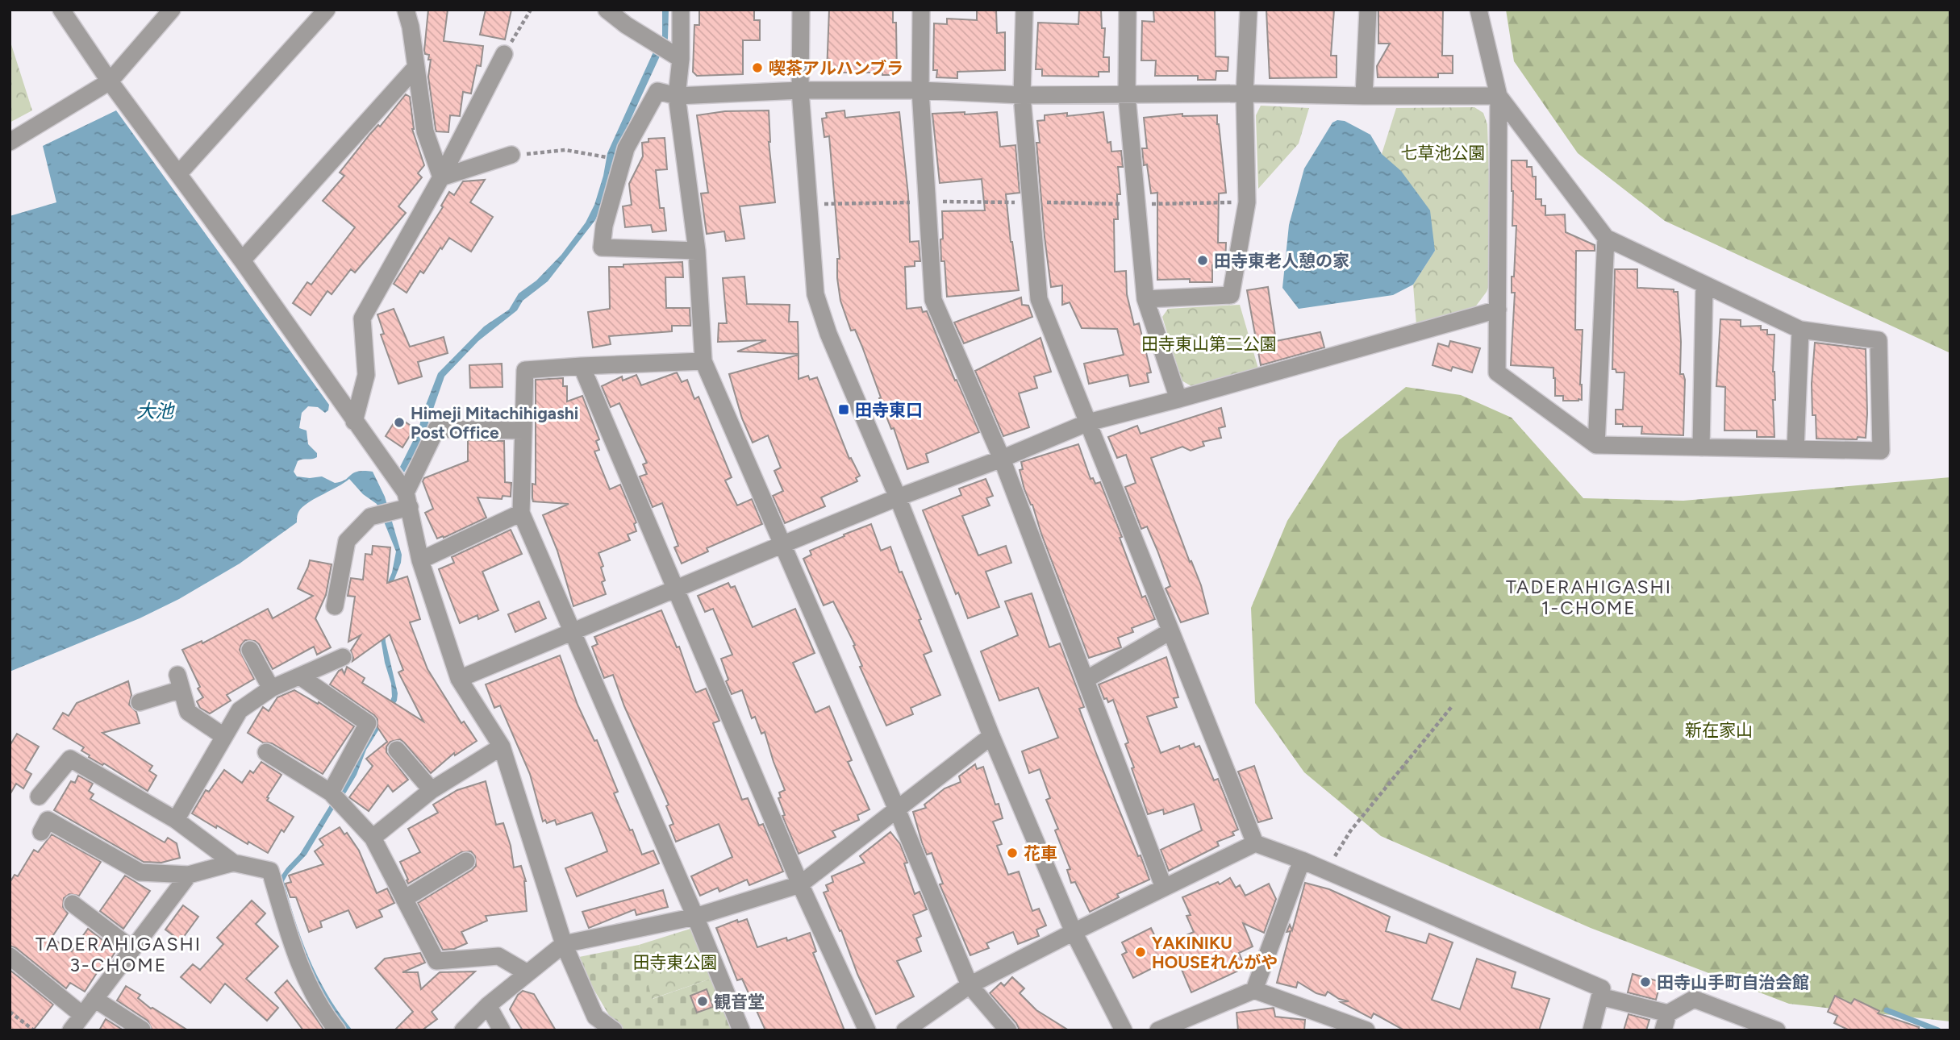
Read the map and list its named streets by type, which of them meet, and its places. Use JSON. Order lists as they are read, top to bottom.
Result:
{
  "districts": ["TADERAHIGASHI 1-CHOME", "TADERAHIGASHI 3-CHOME"],
  "water": ["大池"],
  "parks": [
    "七草池公園",
    "田寺東山第二公園",
    "新在家山",
    "田寺東公園"
  ],
  "places": {
    "other": [
      "喫茶アルハンブラ",
      "田寺東老人憩の家",
      "Himeji Mitachihigashi Post Office",
      "花車",
      "YAKINIKU HOUSEれんがや",
      "田寺山手町自治会館",
      "観音堂"
    ],
    "transit": ["田寺東口"]
  }
}
